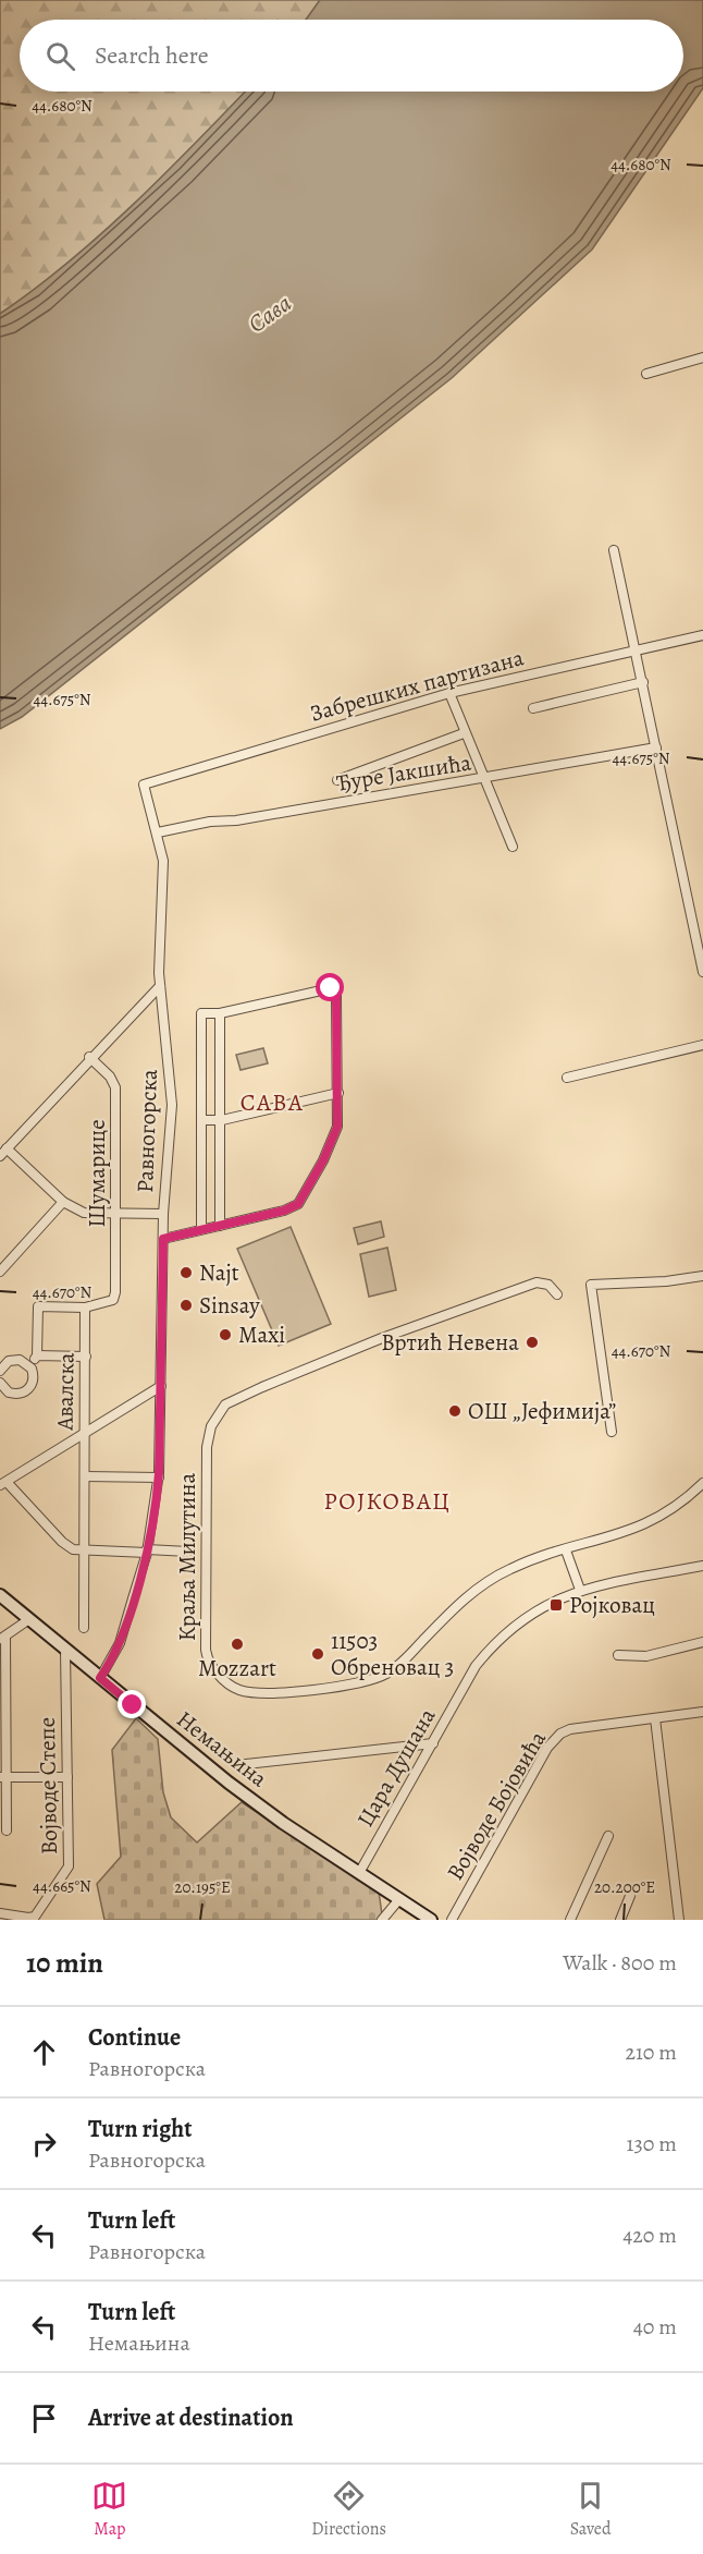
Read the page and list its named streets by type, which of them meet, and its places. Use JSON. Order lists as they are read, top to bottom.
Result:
{
  "streets": {
    "street": [
      "Забрешких партизана",
      "Ђуре Јакшића",
      "Равногорска",
      "Шумарице",
      "Авалска",
      "Краља Милутина",
      "Немањина",
      "Цара Душана",
      "Војводе Степе",
      "Војводе Бојовића"
    ]
  },
  "crossings": [
    ["Забрешких партизана", "Равногорска"],
    ["Ђуре Јакшића", "Равногорска"],
    ["Равногорска", "Немањина"],
    ["Шумарице", "Авалска"],
    ["Немањина", "Цара Душана"],
    ["Немањина", "Војводе Степе"]
  ],
  "districts": ["САВА", "РОЈКОВАЦ"],
  "water": ["Сава"],
  "places": {
    "other": [
      "Najt",
      "Sinsay",
      "Maxi",
      "Вртић Невена",
      "ОШ „Јефимија”",
      "Mozzart",
      "11503 Обреновац 3"
    ],
    "transit": ["Ројковац"]
  },
  "page": {
    "search": "Search here",
    "heading": ["10 min", "Walk · 800 m"],
    "list": [
      ["Continue", "Равногорска", "210 m"],
      ["Turn right", "Равногорска", "130 m"],
      ["Turn left", "Равногорска", "420 m"],
      ["Turn left", "Немањина", "40 m"],
      "Arrive at destination"
    ],
    "nav": ["Map", "Directions", "Saved"]
  },
  "coordinates": [
    "44.680°N",
    "44.675°N",
    "44.670°N",
    "44.665°N",
    "20.195°E",
    "20.200°E"
  ]
}
